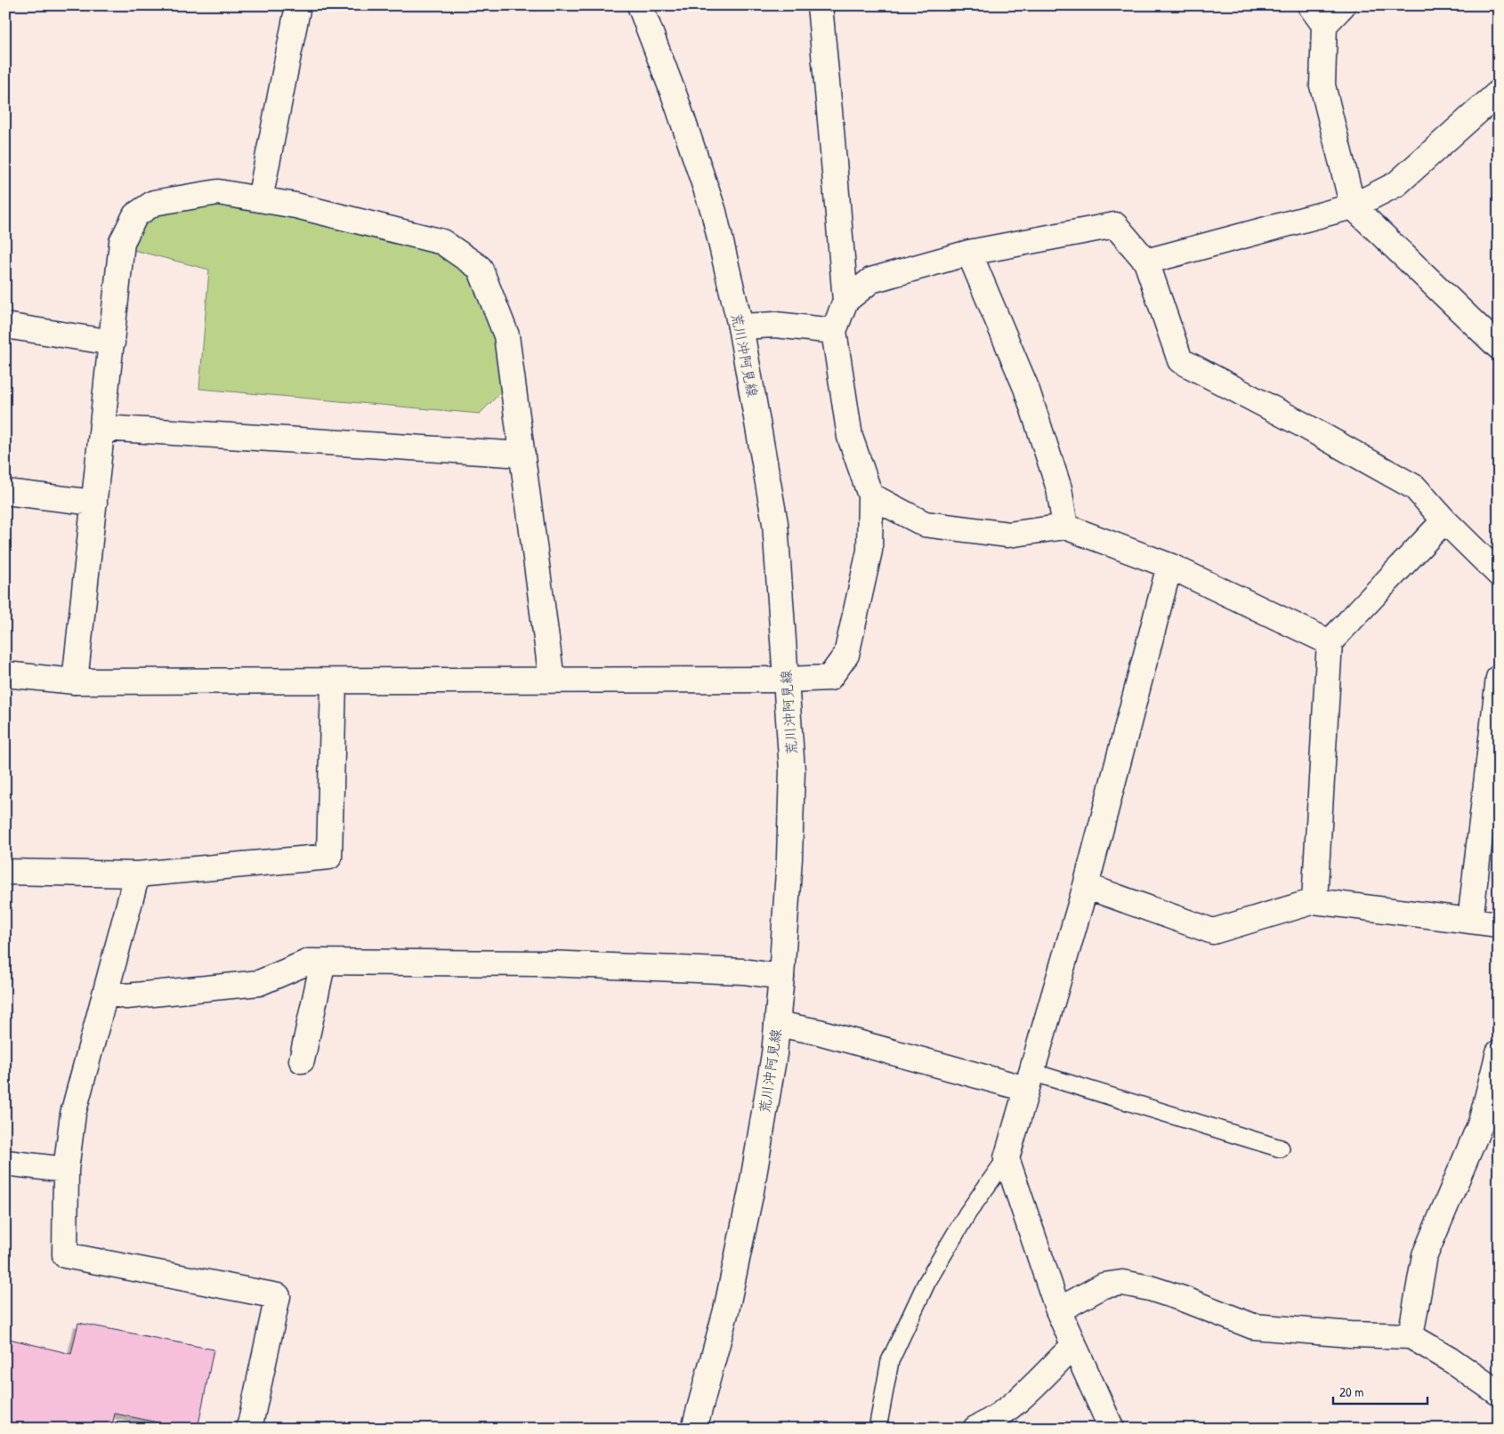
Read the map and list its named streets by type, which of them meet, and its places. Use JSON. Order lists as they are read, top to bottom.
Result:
{
  "streets": {
    "street": ["荒川沖阿見線"]
  },
  "scale_bar": "20 m"
}
